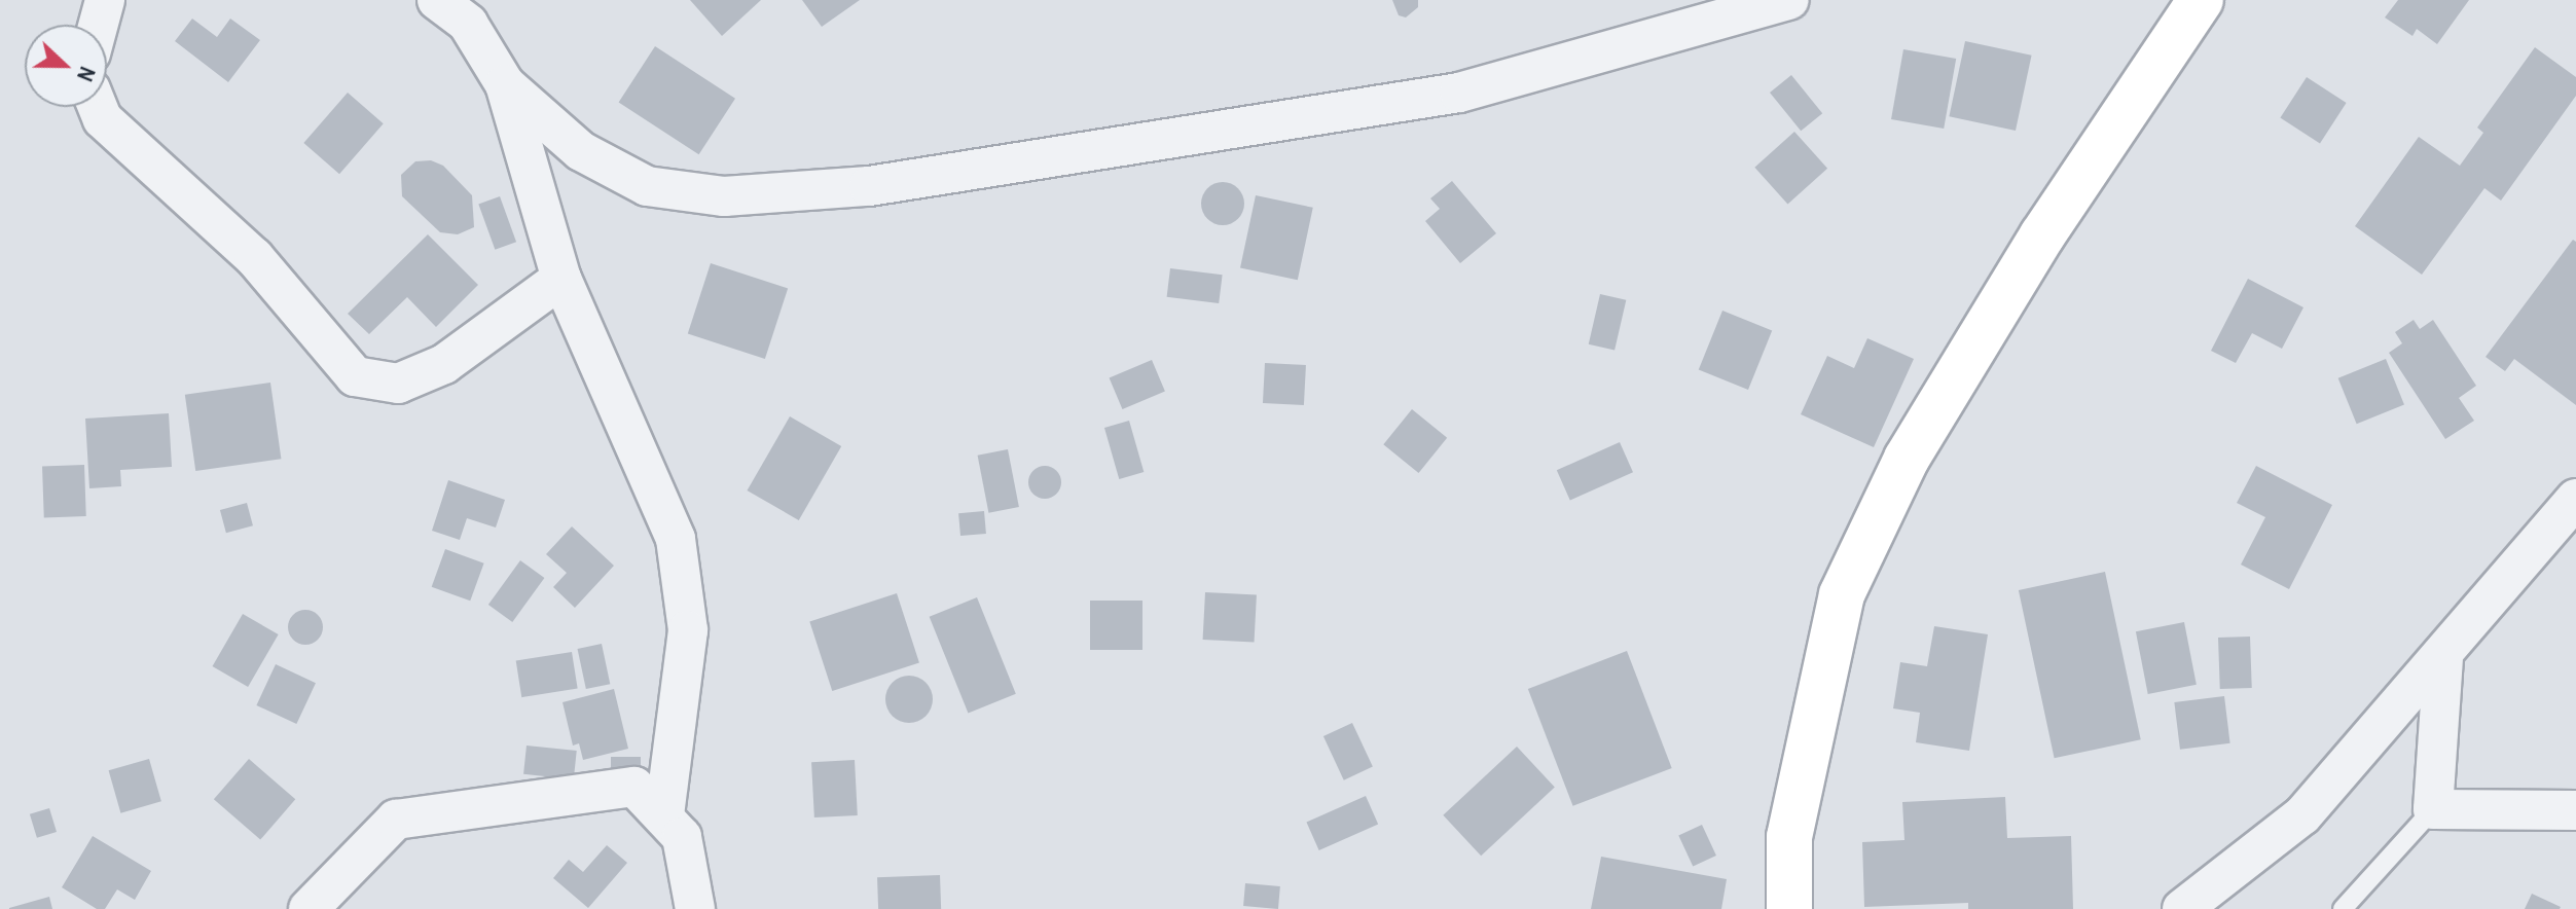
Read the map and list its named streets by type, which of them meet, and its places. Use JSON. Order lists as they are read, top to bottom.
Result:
{
  "north": "right"
}
